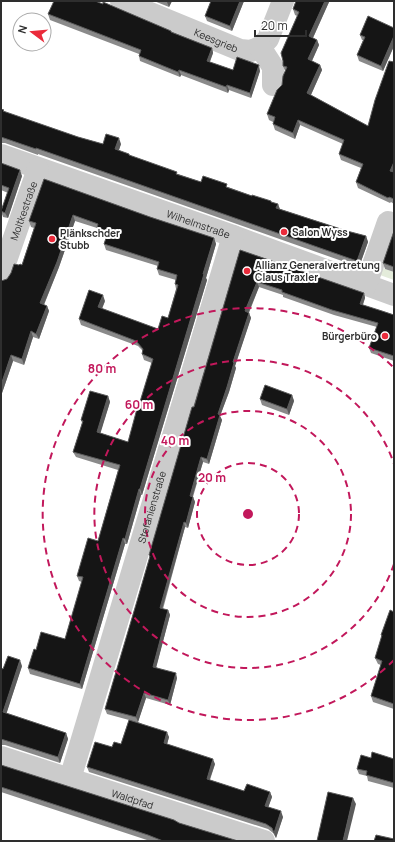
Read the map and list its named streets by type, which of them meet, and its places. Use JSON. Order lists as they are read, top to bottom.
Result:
{
  "streets": {
    "street": [
      "Keesgrieb",
      "Moltkestraße",
      "Wilhelmstraße",
      "Stefanienstraße",
      "Waldpfad"
    ]
  },
  "crossings": [
    ["Moltkestraße", "Wilhelmstraße"],
    ["Wilhelmstraße", "Stefanienstraße"],
    ["Stefanienstraße", "Waldpfad"]
  ],
  "places": [
    "Salon Wyss",
    "Plänkschder Stubb",
    "Allianz Generalvertretung Claus Traxler",
    "Bürgerbüro"
  ],
  "scale_bar": "20 m",
  "north": "left",
  "rings": [
    "80 m",
    "60 m",
    "40 m",
    "20 m"
  ]
}
